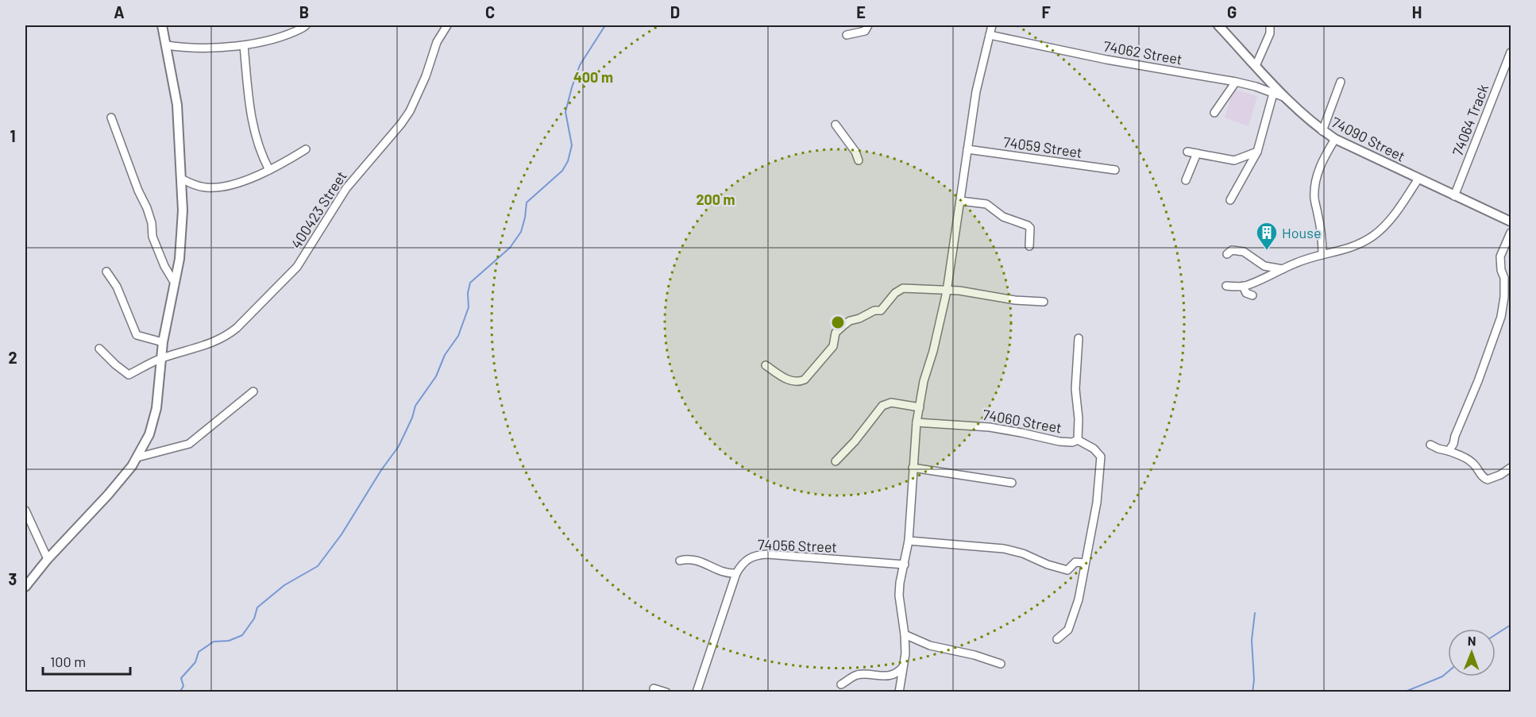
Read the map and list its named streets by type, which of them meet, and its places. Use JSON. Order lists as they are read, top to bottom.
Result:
{
  "streets": {
    "street": [
      "74062 Street",
      "74064 Track",
      "74090 Street",
      "74059 Street",
      "400423 Street",
      "74060 Street",
      "74056 Street"
    ]
  },
  "crossings": [
    ["74062 Street", "74090 Street"],
    ["74064 Track", "74090 Street"]
  ],
  "places": {
    "building": ["House"]
  },
  "scale_bar": "100 m",
  "north": "top",
  "grid": {
    "columns": [
      "A",
      "B",
      "C",
      "D",
      "E",
      "F",
      "G",
      "H"
    ],
    "rows": ["1", "2", "3"]
  },
  "rings": ["400 m", "200 m"]
}
